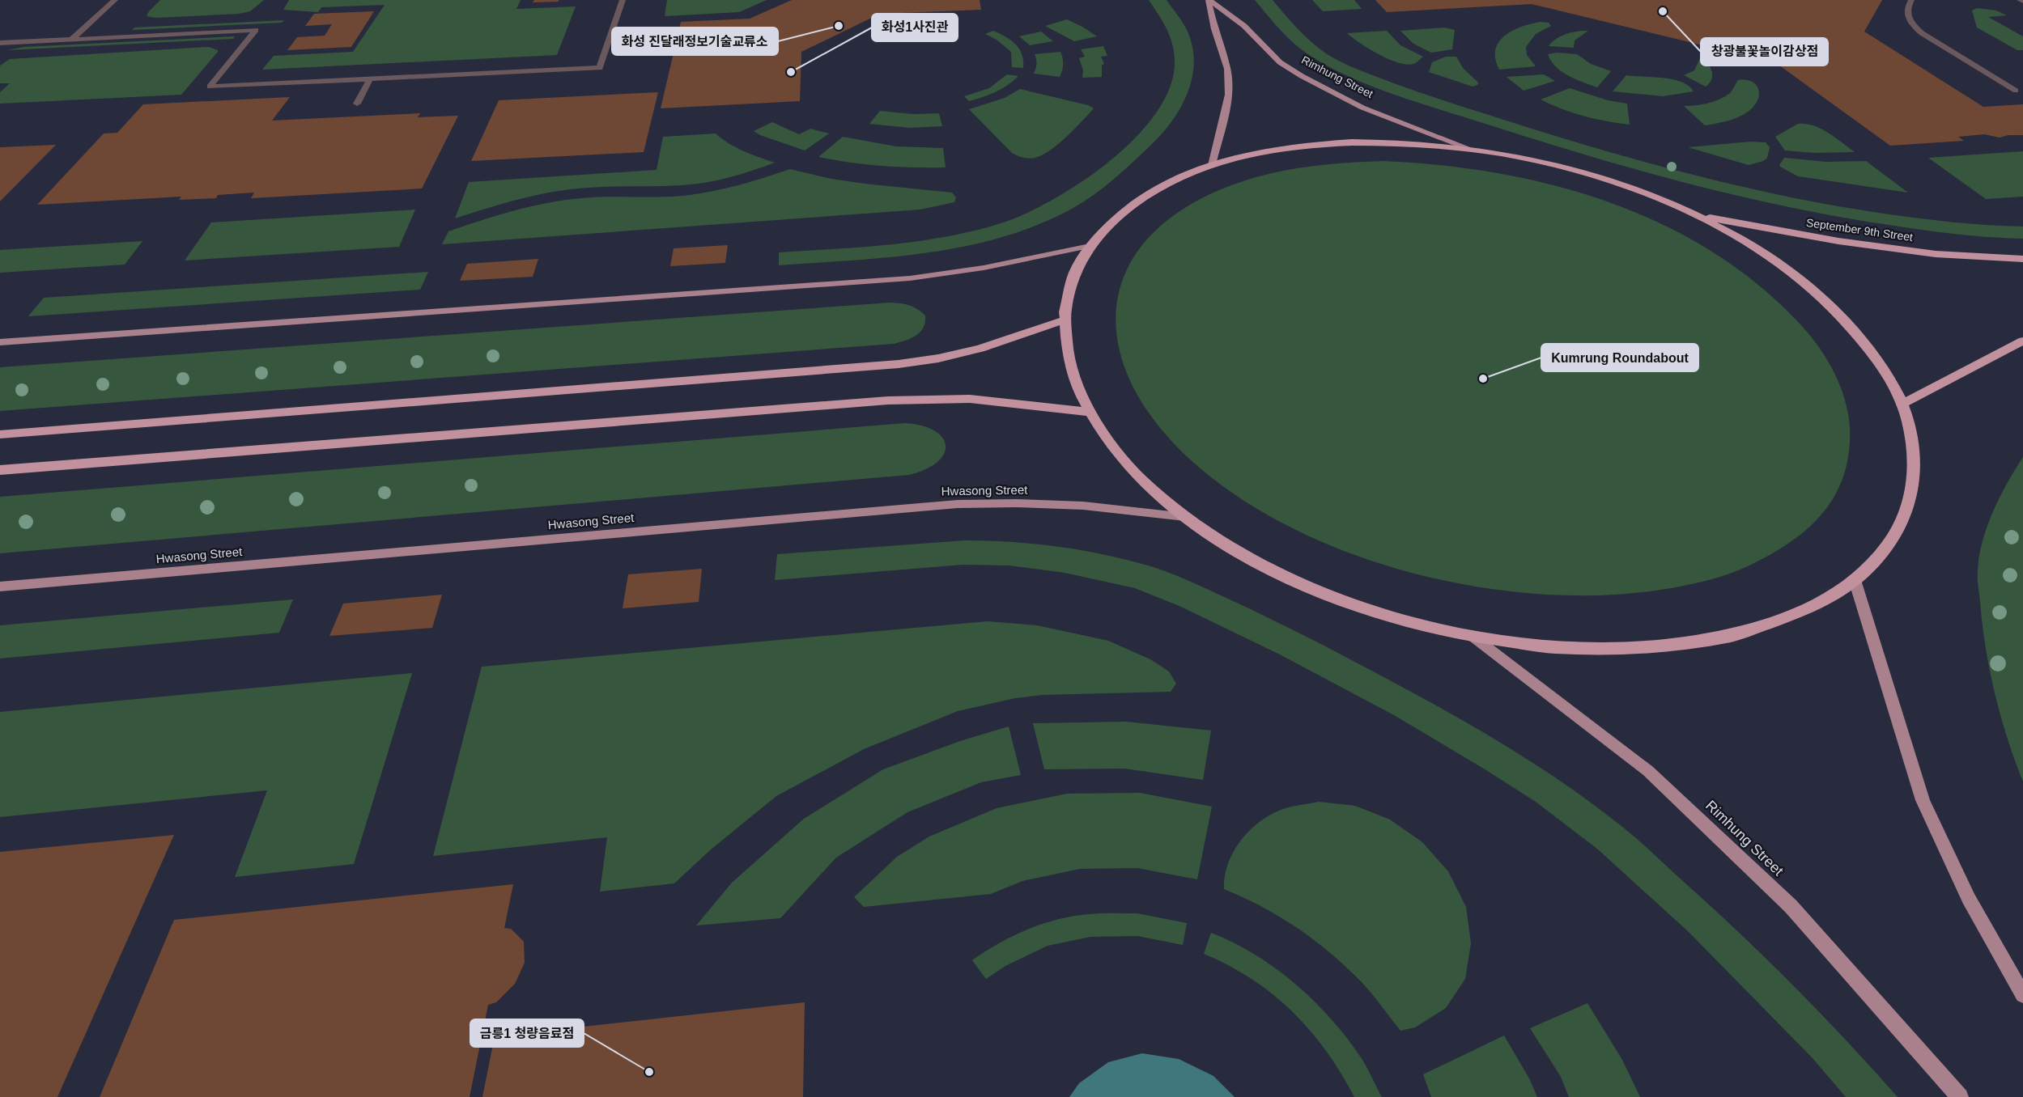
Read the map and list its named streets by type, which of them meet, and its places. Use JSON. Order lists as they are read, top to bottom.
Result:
{
  "streets": {
    "highway": ["September 9th Street"],
    "main road": ["Rimhung Street", "Hwasong Street"]
  },
  "places": [
    "창광불꽃놀이감상점",
    "화성 진달래정보기술교류소",
    "화성1사진관",
    "Kumrung Roundabout",
    "금릉1 청량음료점"
  ]
}
